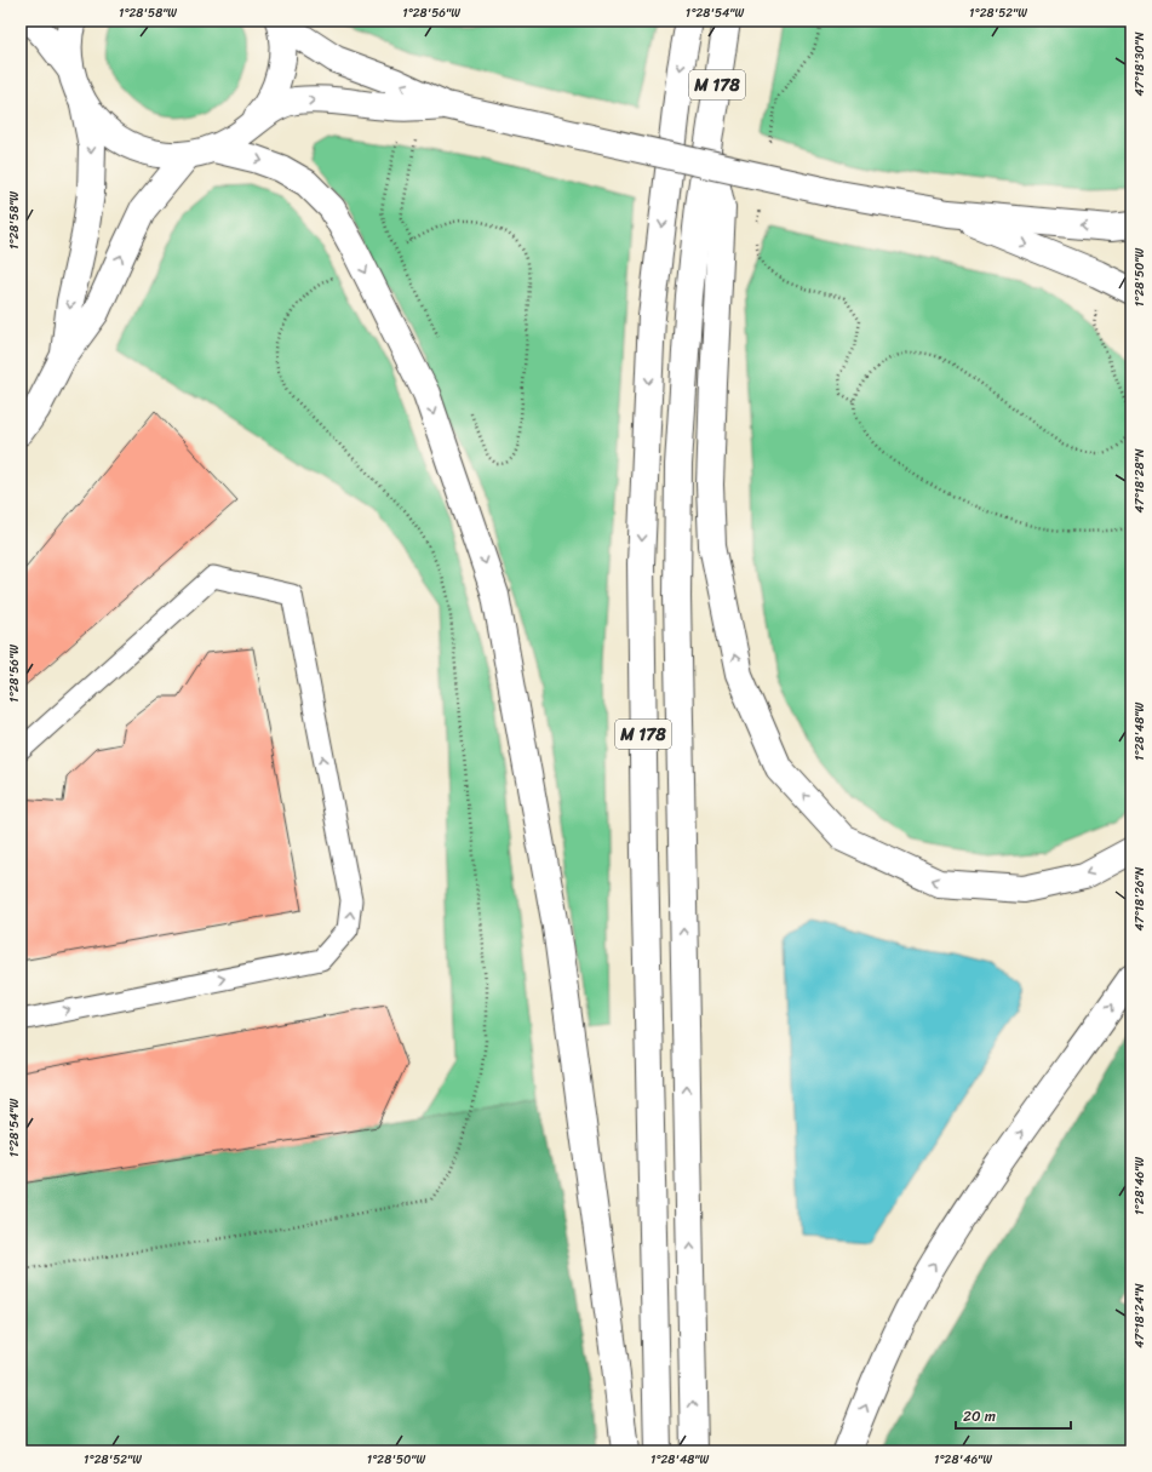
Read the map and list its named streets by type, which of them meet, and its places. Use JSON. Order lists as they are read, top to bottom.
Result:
{
  "streets": {
    "main road": ["M 178"]
  },
  "scale_bar": "20 m",
  "coordinates": [
    "1°28'58\"W",
    "1°28'56\"W",
    "1°28'54\"W",
    "1°28'52\"W",
    "47°18'30\"N",
    "1°28'50\"W",
    "47°18'28\"N",
    "1°28'48\"W",
    "47°18'26\"N",
    "1°28'46\"W",
    "47°18'24\"N"
  ]
}
